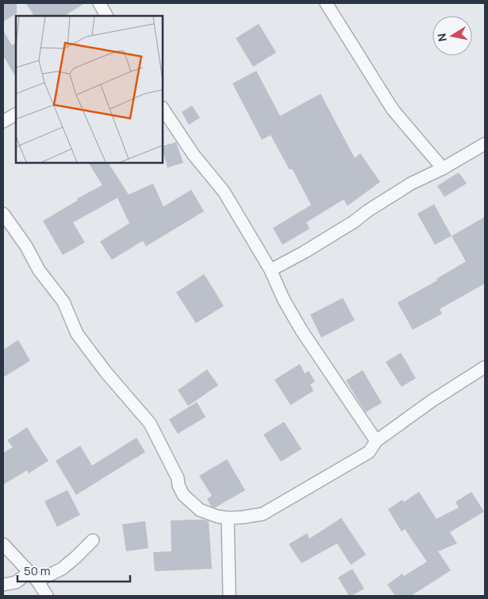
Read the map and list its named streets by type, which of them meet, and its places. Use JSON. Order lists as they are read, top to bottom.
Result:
{
  "scale_bar": "50 m",
  "north": "left"
}
